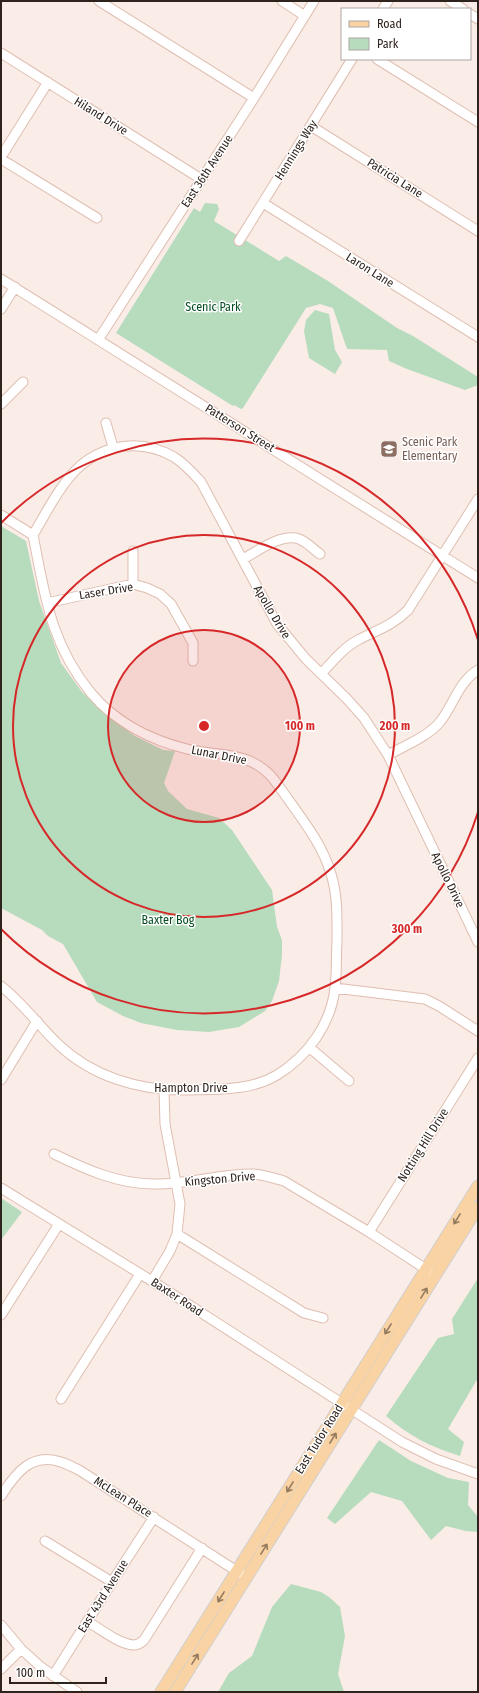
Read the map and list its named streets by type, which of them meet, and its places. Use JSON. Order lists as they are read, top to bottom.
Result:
{
  "streets": {
    "main road": ["East Tudor Road"],
    "street": [
      "Hiland Drive",
      "Hennings Way",
      "East 36th Avenue",
      "Patricia Lane",
      "Laron Lane",
      "Patterson Street",
      "Laser Drive",
      "Apollo Drive",
      "Lunar Drive",
      "Hampton Drive",
      "Notting Hill Drive",
      "Kingston Drive",
      "Baxter Road",
      "McLean Place",
      "East 43rd Avenue"
    ]
  },
  "crossings": [
    ["Hiland Drive", "East 36th Avenue"],
    ["Hennings Way", "Patricia Lane"],
    ["Hennings Way", "Laron Lane"],
    ["East 36th Avenue", "Patterson Street"],
    ["Laser Drive", "Lunar Drive"],
    ["Apollo Drive", "Lunar Drive"],
    ["Lunar Drive", "Hampton Drive"],
    ["Notting Hill Drive", "Kingston Drive"],
    ["Kingston Drive", "East Tudor Road"],
    ["Baxter Road", "East Tudor Road"],
    ["East Tudor Road", "McLean Place"],
    ["McLean Place", "East 43rd Avenue"]
  ],
  "parks": ["Scenic Park", "Baxter Bog"],
  "places": {
    "school or university": ["Scenic Park Elementary"]
  },
  "legend": ["Road", "Park"],
  "scale_bar": "100 m",
  "rings": ["100 m", "200 m", "300 m"]
}
